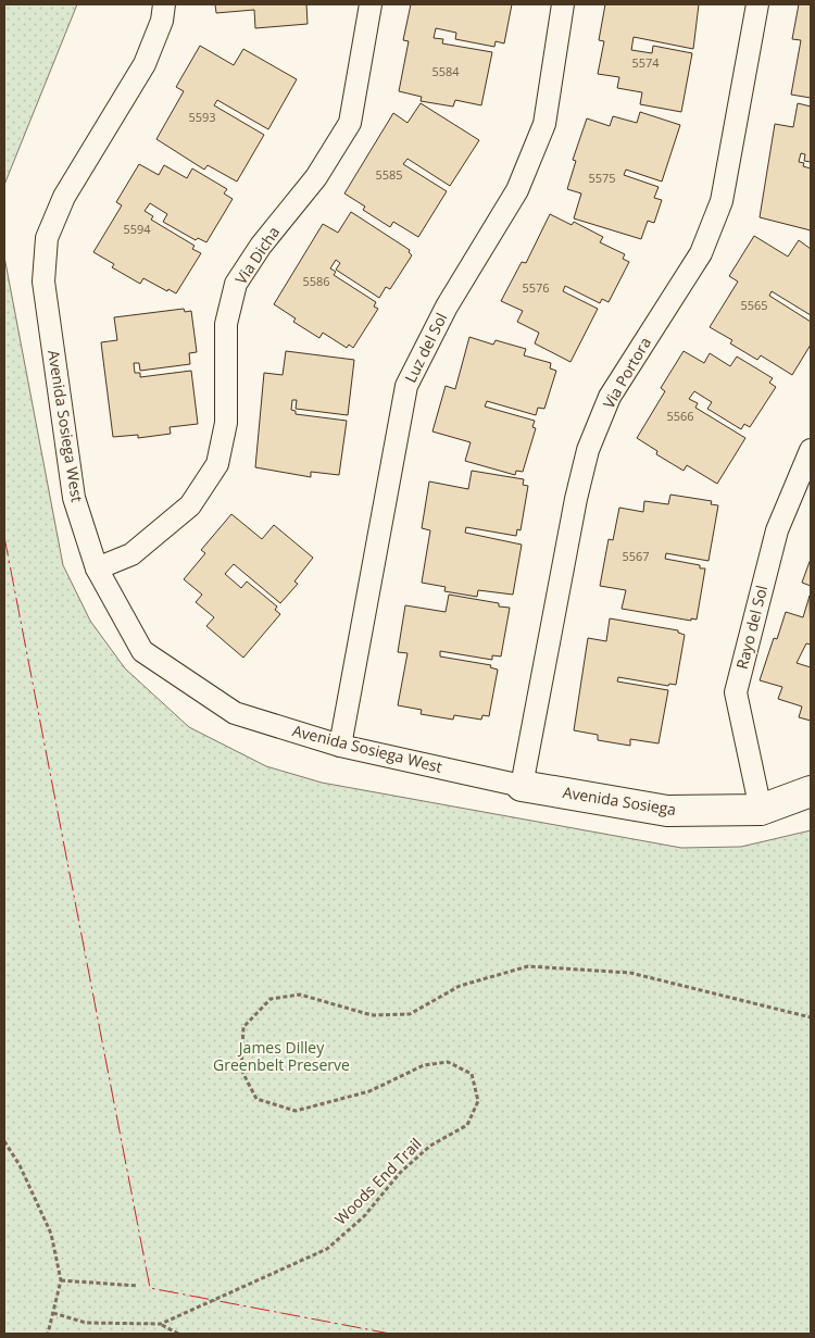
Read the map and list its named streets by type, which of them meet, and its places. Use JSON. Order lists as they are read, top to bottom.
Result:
{
  "streets": {
    "street": [
      "Via Dicha",
      "Luz del Sol",
      "Via Portora",
      "Avenida Sosiega West",
      "Rayo del Sol",
      "Avenida Sosiega"
    ],
    "path": ["Woods End Trail"]
  },
  "crossings": [
    ["Via Dicha", "Avenida Sosiega West"],
    ["Luz del Sol", "Avenida Sosiega West"],
    ["Via Portora", "Avenida Sosiega West"],
    ["Via Portora", "Avenida Sosiega"],
    ["Avenida Sosiega West", "Avenida Sosiega"],
    ["Rayo del Sol", "Avenida Sosiega"]
  ],
  "parks": ["James Dilley Greenbelt Preserve"],
  "house_numbers": [
    "5574",
    "5584",
    "5593",
    "5585",
    "5575",
    "5594",
    "5586",
    "5576",
    "5565",
    "5566",
    "5567"
  ]
}
